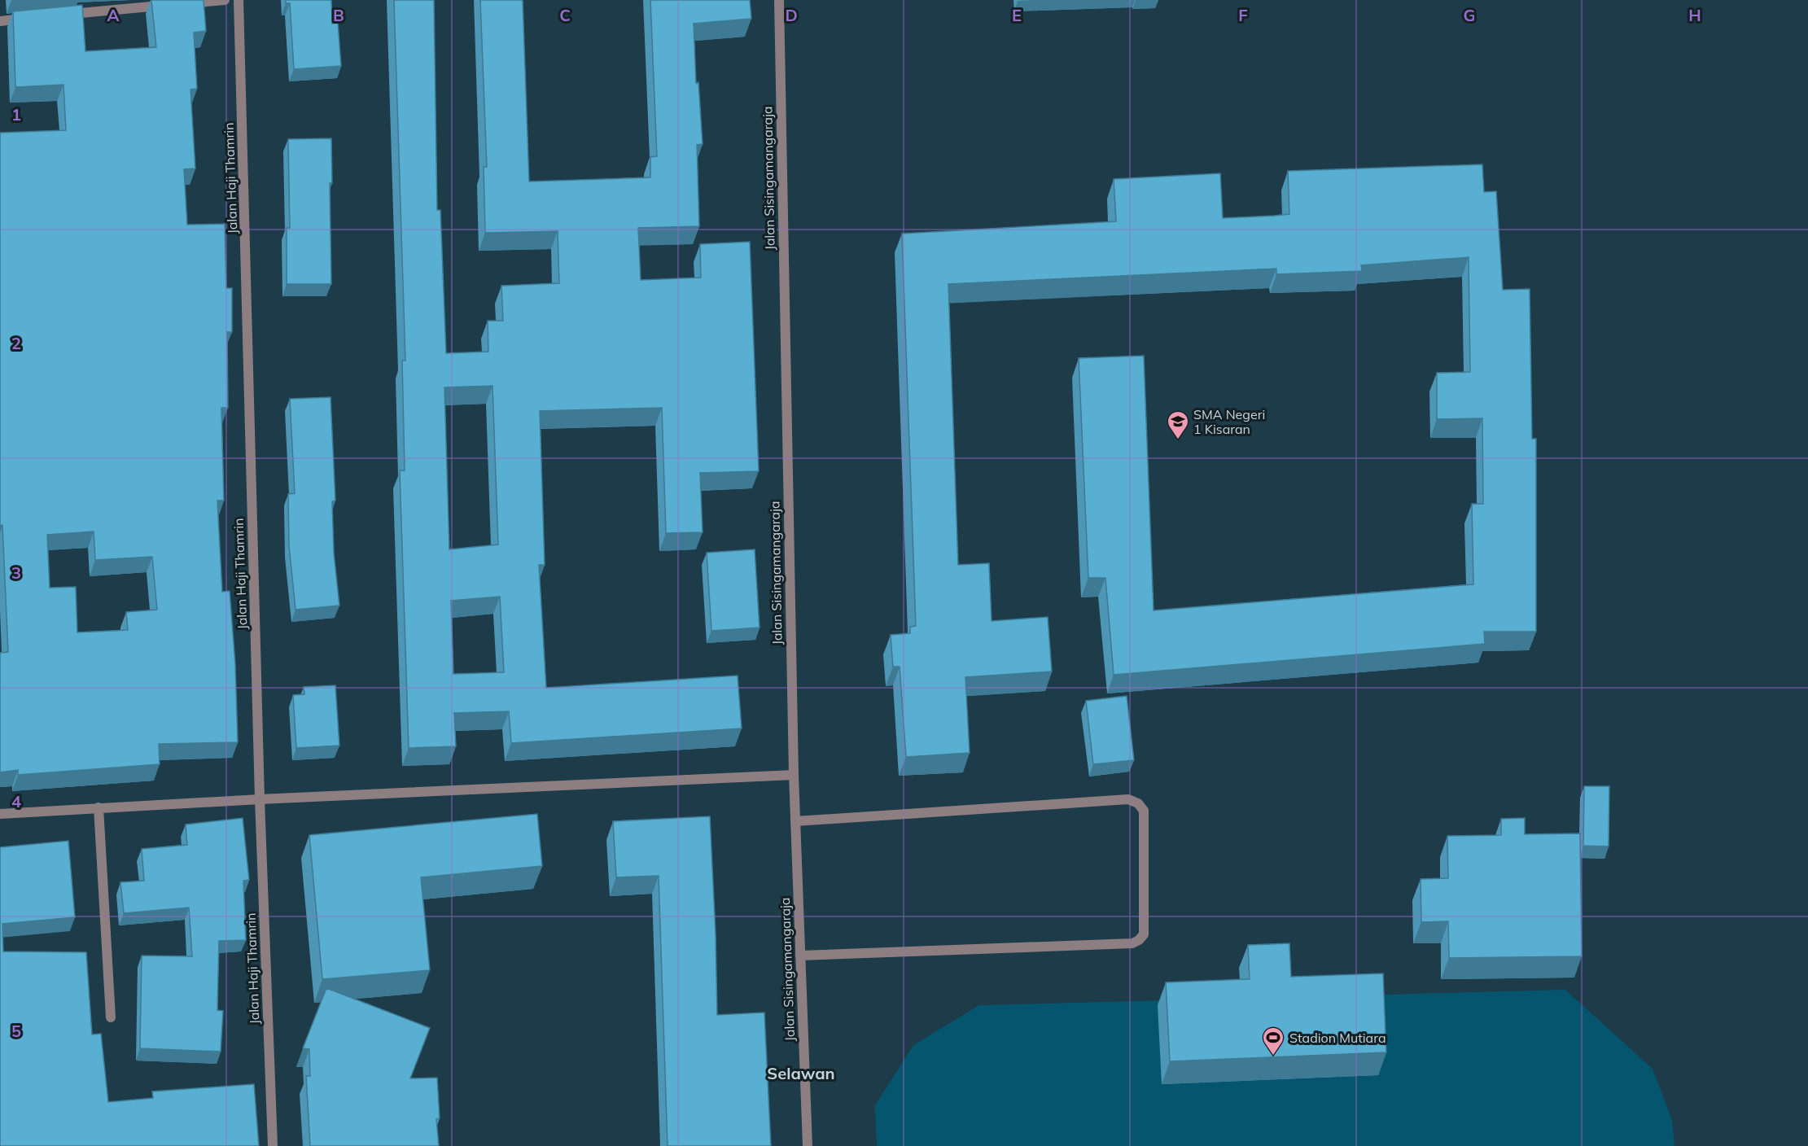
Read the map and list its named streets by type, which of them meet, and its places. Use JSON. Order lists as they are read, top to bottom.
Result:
{
  "streets": {
    "street": ["Jalan Haji Thamrin", "Jalan Sisingamangaraja"]
  },
  "districts": ["Selawan"],
  "places": {
    "school or university": ["SMA Negeri 1 Kisaran"],
    "sports": ["Stadion Mutiara"]
  },
  "grid": {
    "columns": [
      "A",
      "B",
      "C",
      "D",
      "E",
      "F",
      "G",
      "H"
    ],
    "rows": [
      "1",
      "2",
      "3",
      "4",
      "5"
    ]
  }
}
